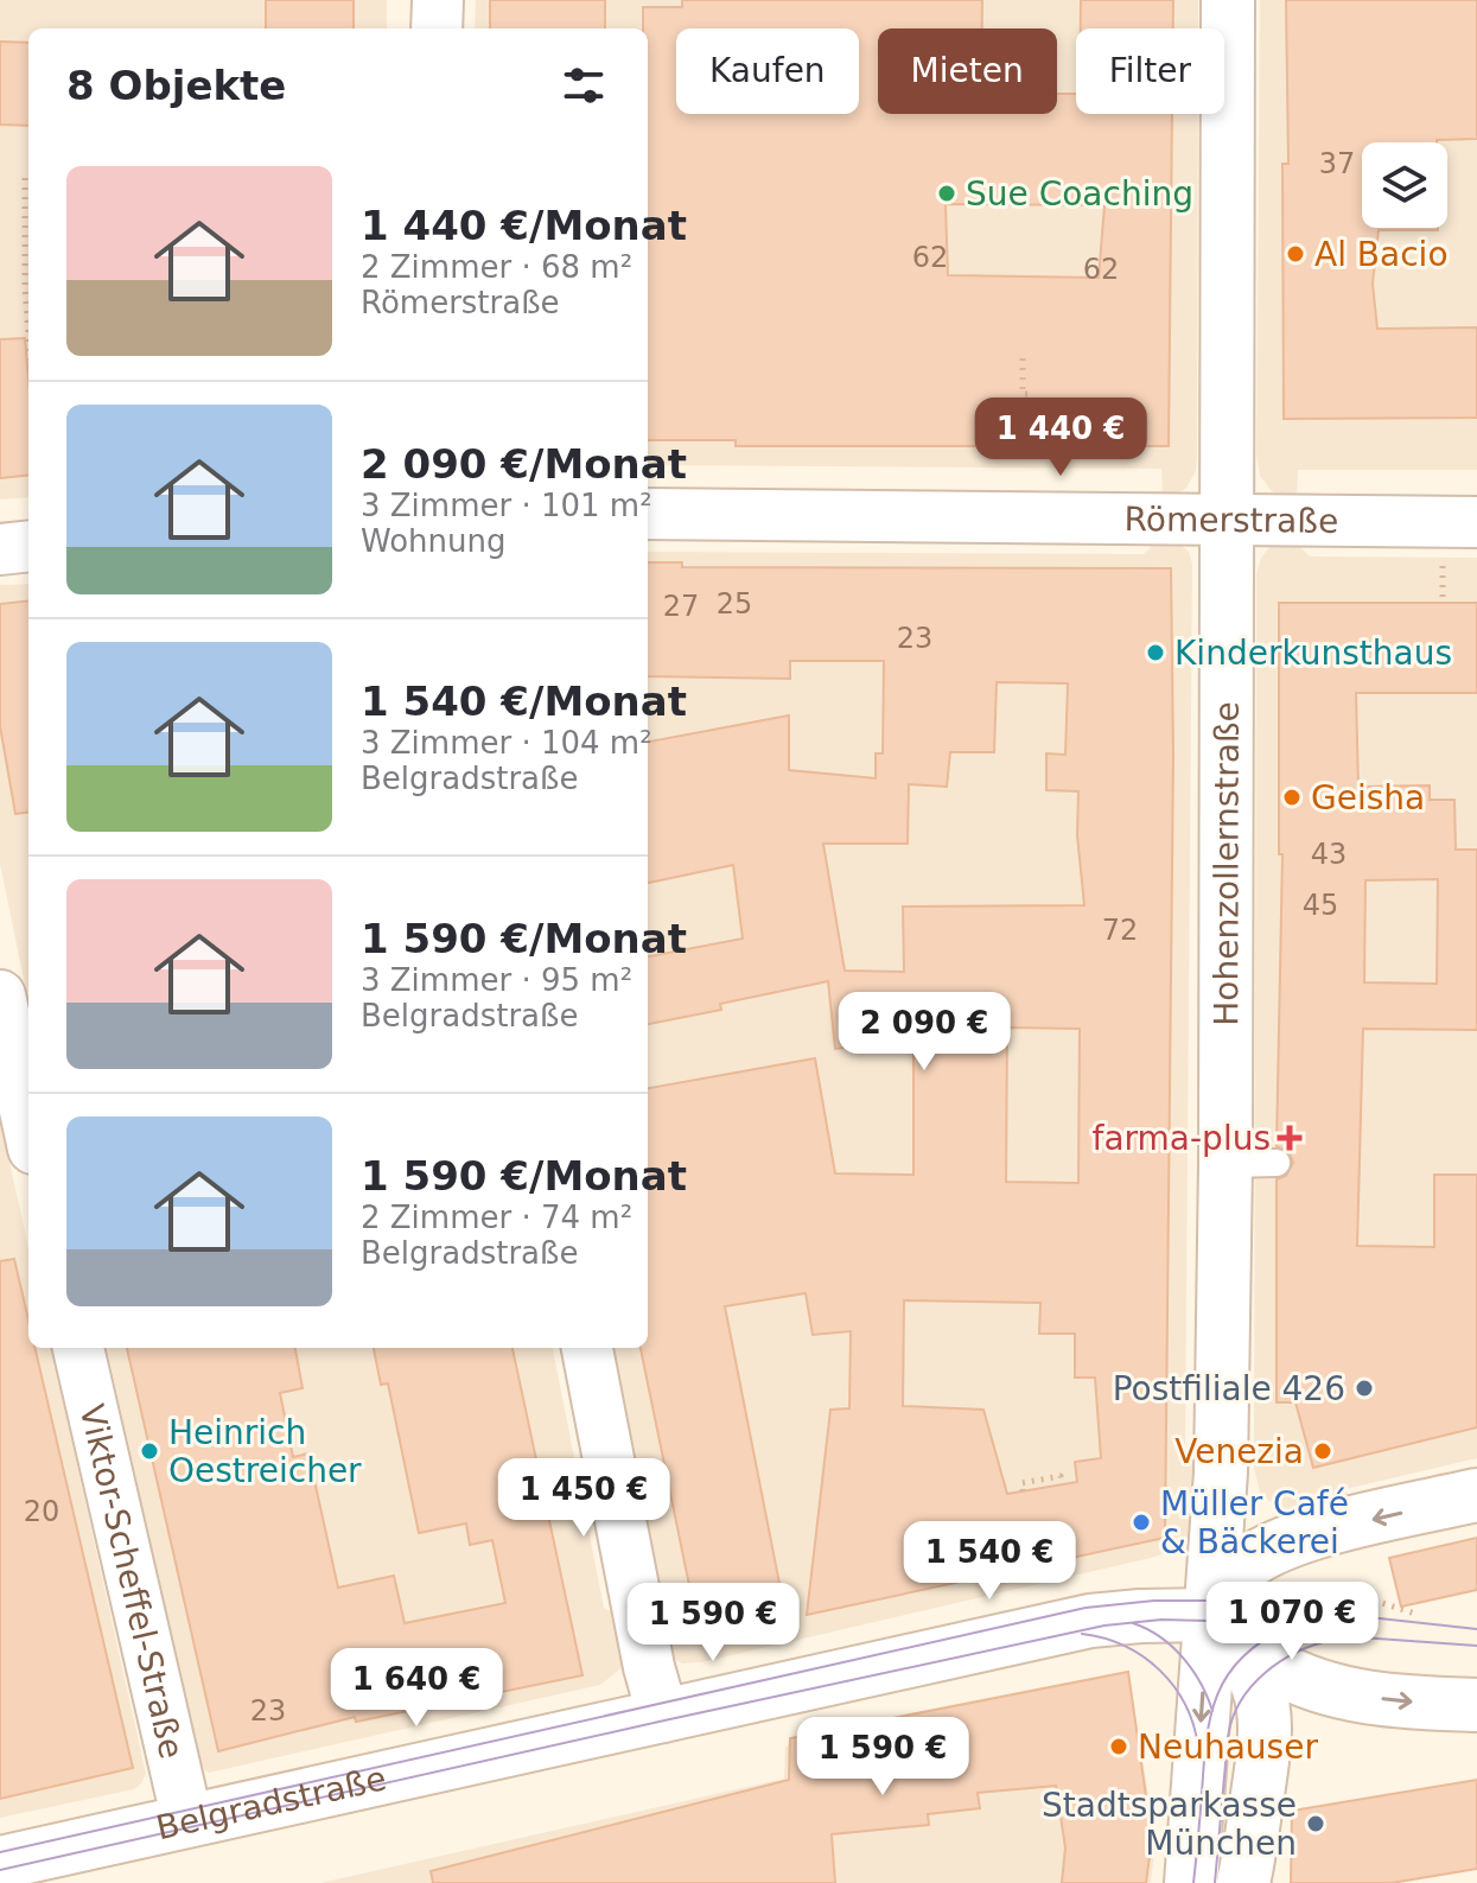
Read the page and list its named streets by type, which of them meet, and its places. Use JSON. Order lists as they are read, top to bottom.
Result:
{
  "streets": {
    "street": [
      "Römerstraße",
      "Hohenzollernstraße",
      "Viktor-Scheffel-Straße",
      "Belgradstraße"
    ]
  },
  "crossings": [
    ["Römerstraße", "Hohenzollernstraße"],
    ["Hohenzollernstraße", "Belgradstraße"],
    ["Viktor-Scheffel-Straße", "Belgradstraße"]
  ],
  "places": {
    "other": [
      "Sue Coaching",
      "Al Bacio",
      "Kinderkunsthaus",
      "Geisha",
      "Postfiliale 426",
      "Heinrich Oestreicher",
      "Venezia",
      "Müller Café & Bäckerei",
      "Neuhauser",
      "Stadtsparkasse München"
    ],
    "health": ["farma-plus"]
  },
  "house_numbers": [
    "37",
    "62",
    "62",
    "25",
    "27",
    "23",
    "43",
    "45",
    "72",
    "20",
    "23"
  ],
  "page": {
    "chip": ["Kaufen", "Mieten", "Filter"],
    "heading": "8 Objekte",
    "list": [
      {
        "name": "1 440 €/Monat",
        "note": "2 Zimmer · 68 m² · Römerstraße"
      },
      {
        "name": "2 090 €/Monat",
        "note": "3 Zimmer · 101 m² · Wohnung"
      },
      {
        "name": "1 540 €/Monat",
        "note": "3 Zimmer · 104 m² · Belgradstraße"
      },
      {
        "name": "1 590 €/Monat",
        "note": "3 Zimmer · 95 m² · Belgradstraße"
      },
      {
        "name": "1 590 €/Monat",
        "note": "2 Zimmer · 74 m² · Belgradstraße"
      }
    ],
    "price": [
      "1 440 €",
      "2 090 €",
      "1 450 €",
      "1 540 €",
      "1 070 €",
      "1 590 €",
      "1 640 €",
      "1 590 €"
    ]
  }
}
